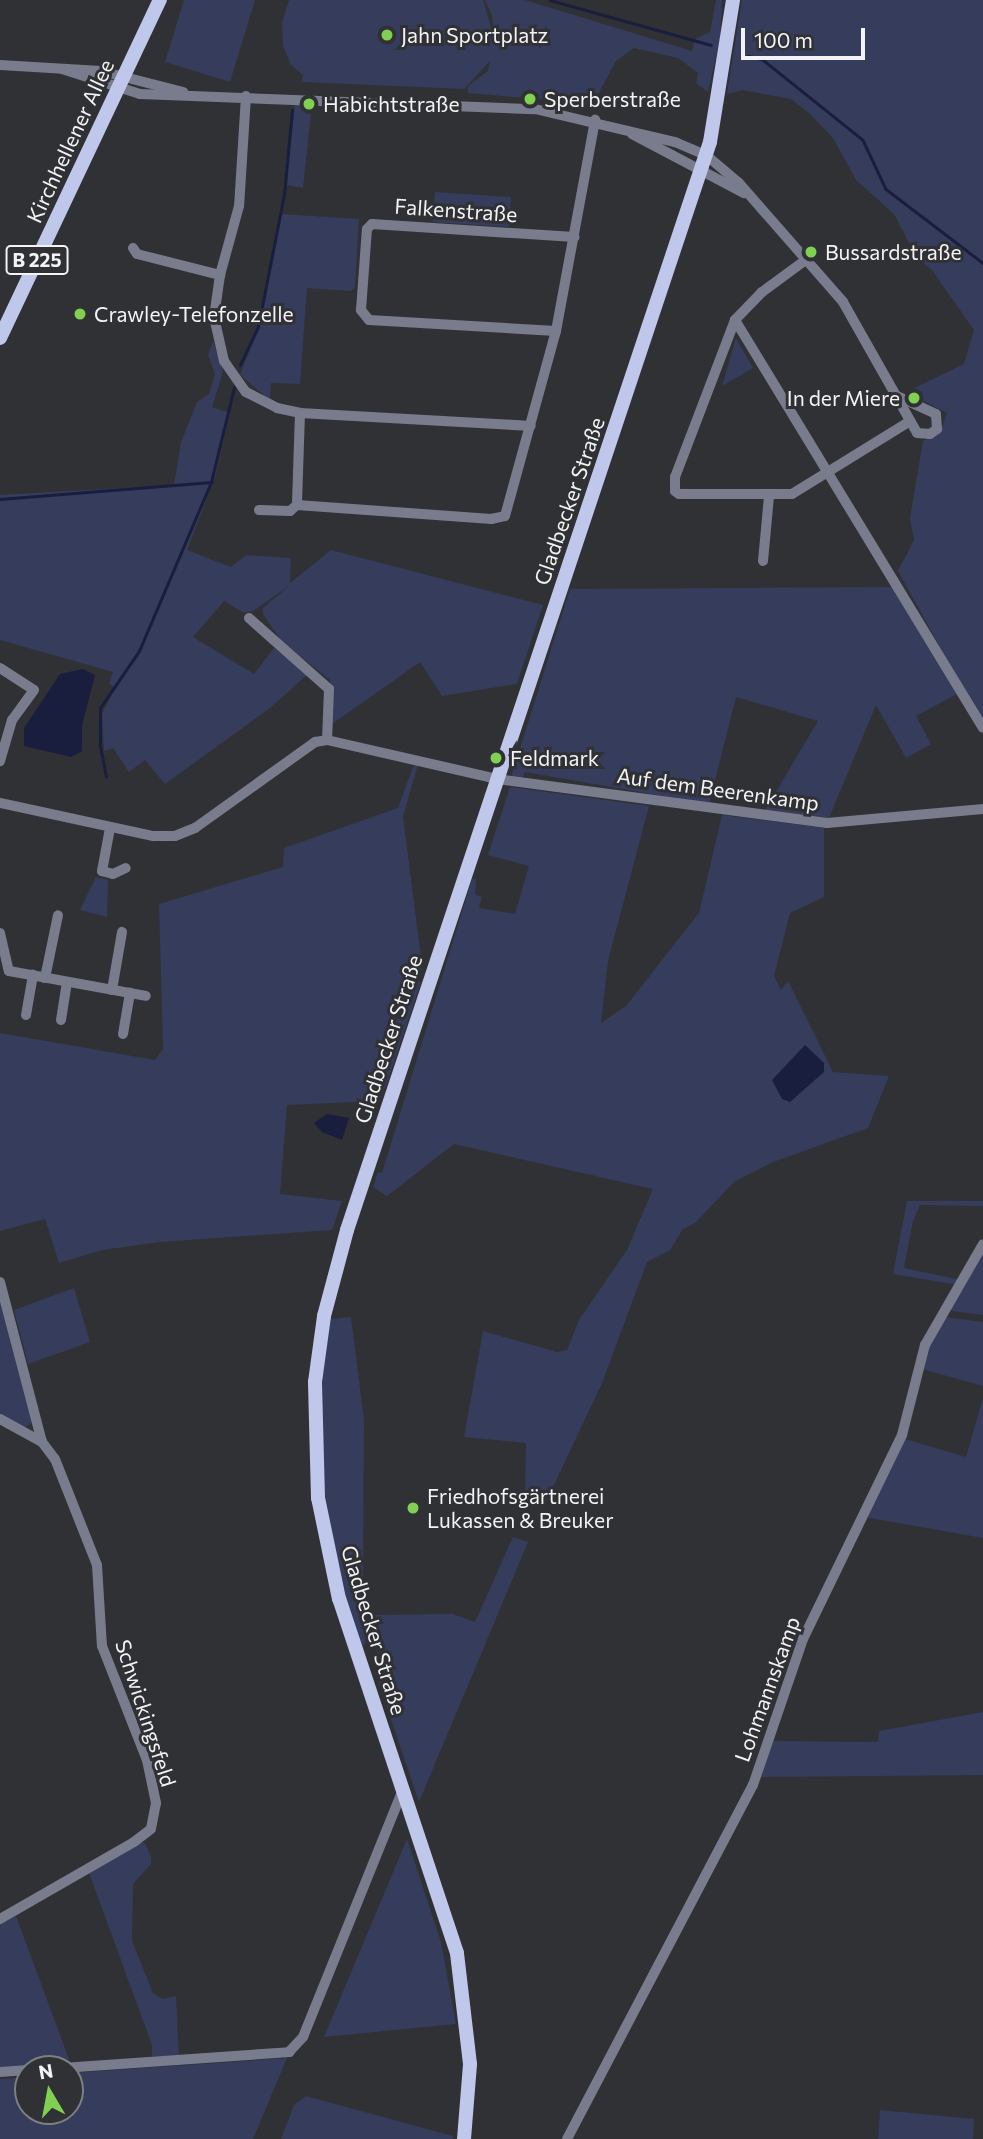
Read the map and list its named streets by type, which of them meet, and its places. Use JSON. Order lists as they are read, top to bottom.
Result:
{
  "streets": {
    "main road": ["Kirchhellener Allee", "B 225", "Gladbecker Straße"],
    "street": [
      "Falkenstraße",
      "Auf dem Beerenkamp",
      "Lohmannskamp",
      "Schwickingsfeld"
    ]
  },
  "crossings": [
    ["Gladbecker Straße", "Auf dem Beerenkamp"]
  ],
  "places": [
    "Jahn Sportplatz",
    "Sperberstraße",
    "Habichtstraße",
    "Bussardstraße",
    "Crawley-Telefonzelle",
    "In der Miere",
    "Feldmark",
    "Friedhofsgärtnerei Lukassen & Breuker"
  ],
  "scale_bar": "100 m",
  "north": "top"
}
